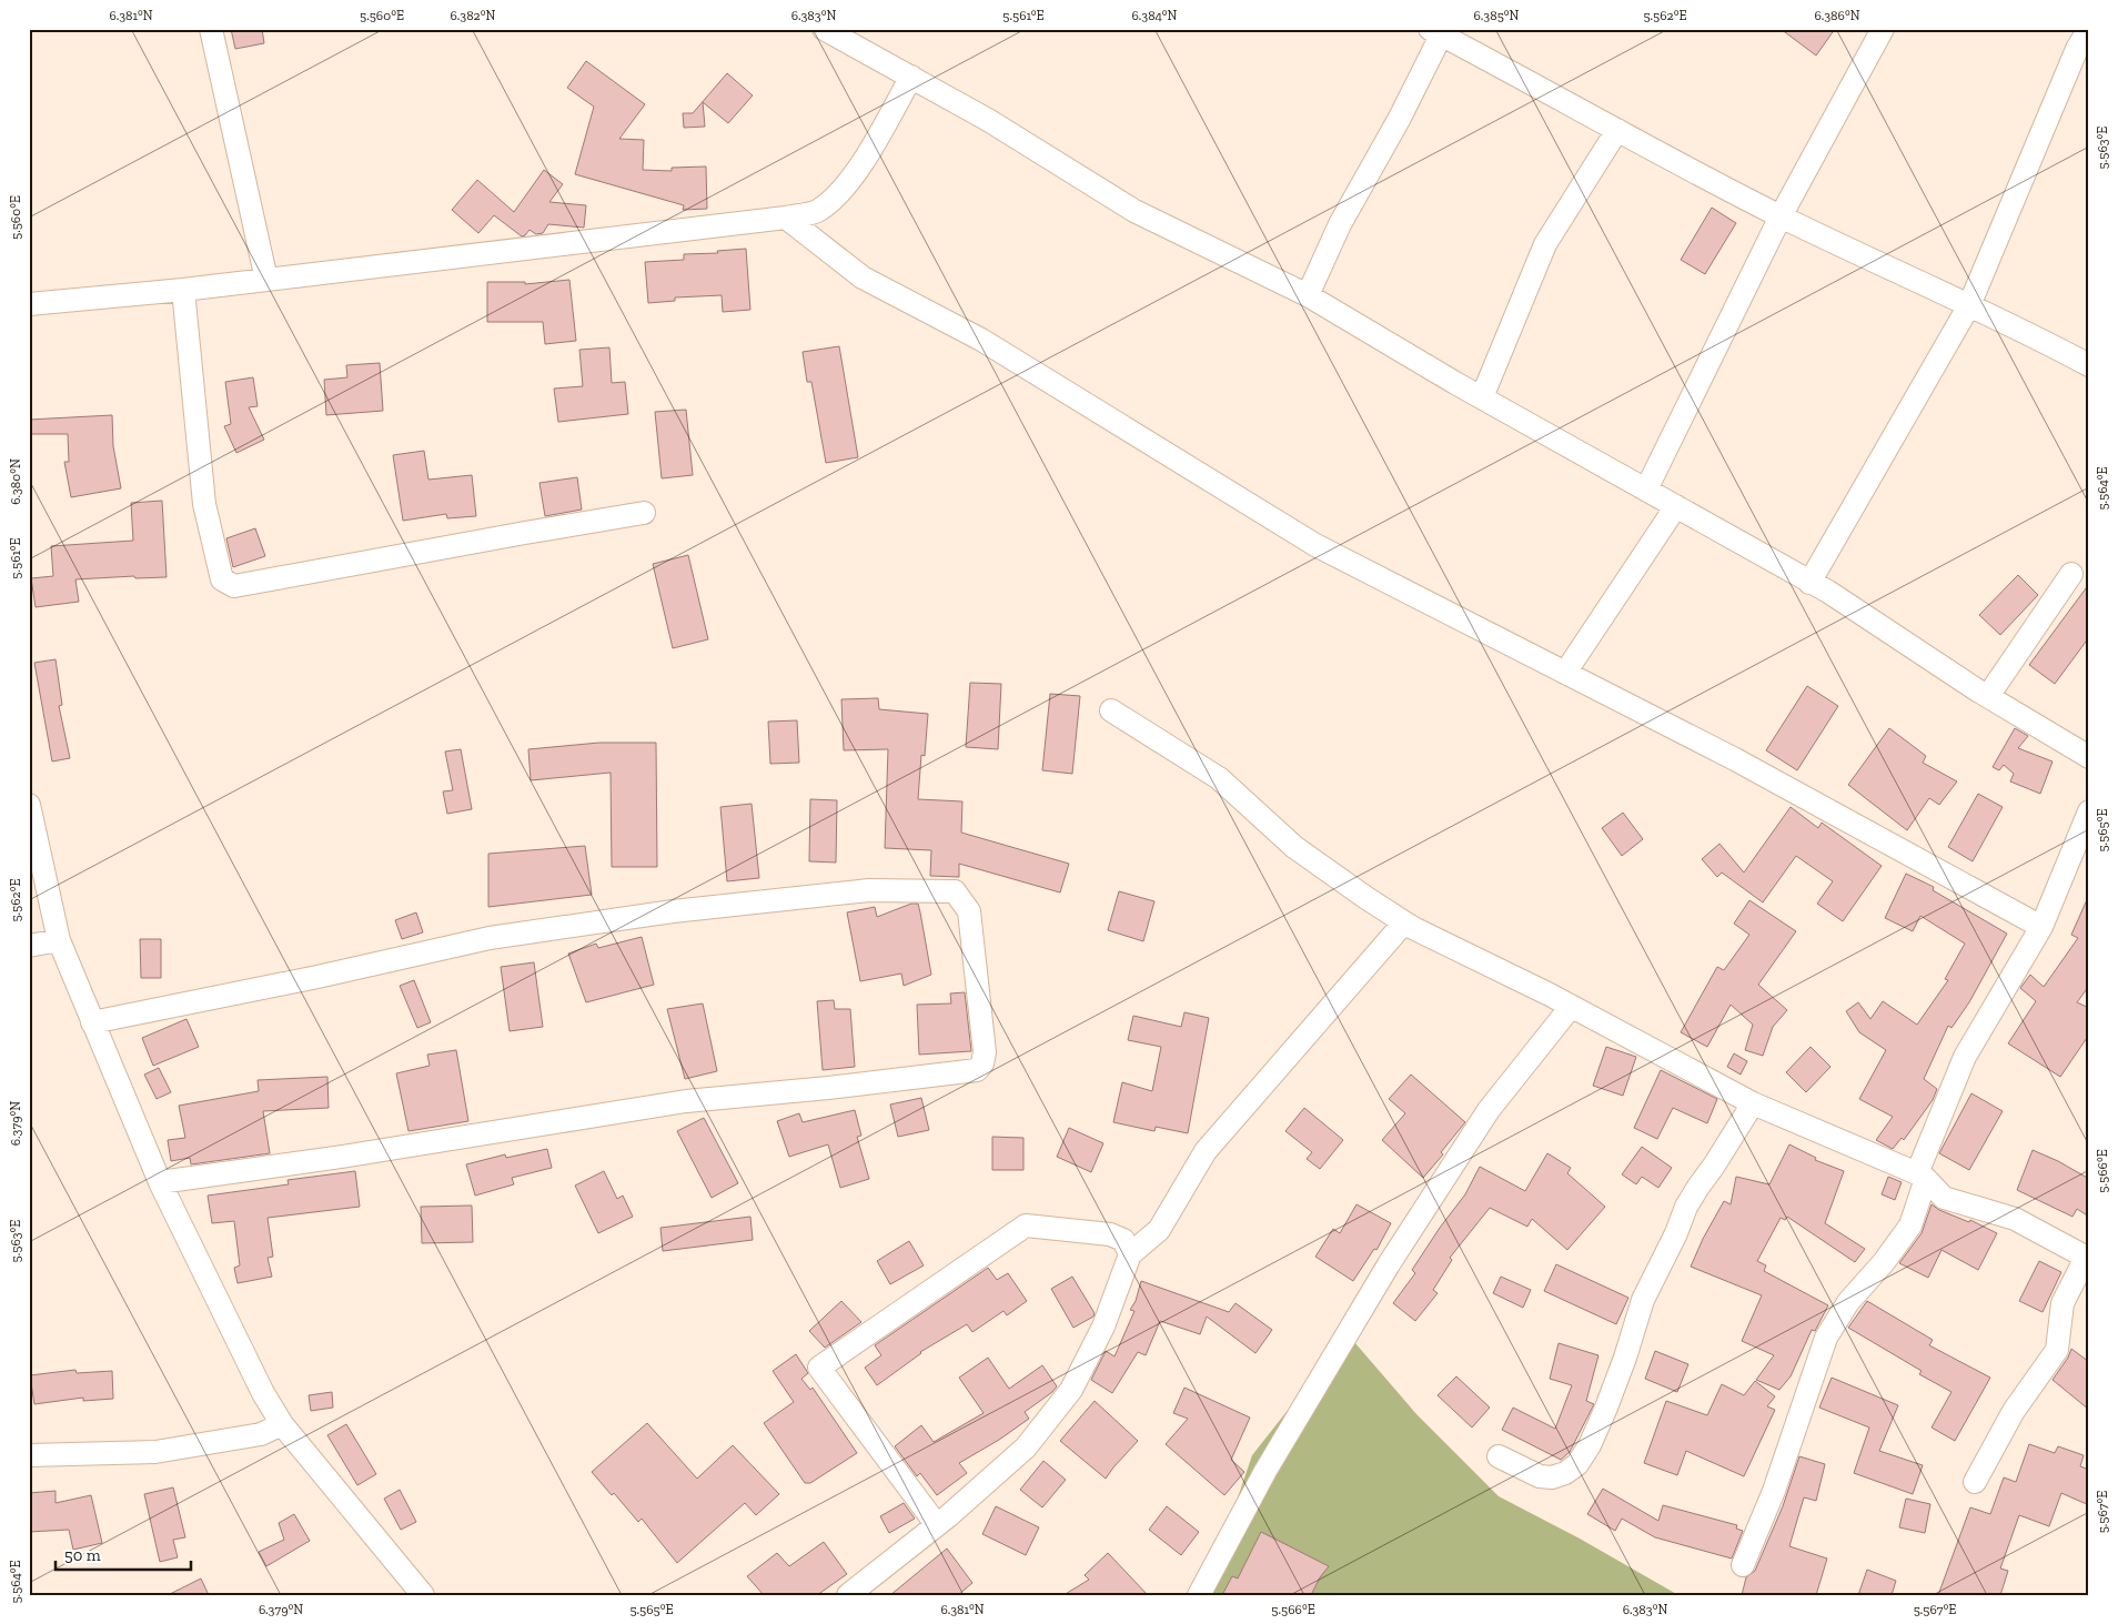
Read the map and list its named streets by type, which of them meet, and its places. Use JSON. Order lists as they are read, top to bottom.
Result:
{
  "scale_bar": "50 m",
  "coordinates": [
    "6.381°N",
    "5.560°E",
    "6.382°N",
    "6.383°N",
    "5.561°E",
    "6.384°N",
    "6.385°N",
    "5.562°E",
    "6.386°N",
    "5.563°E",
    "6.380°N",
    "5.564°E",
    "5.565°E",
    "6.379°N",
    "5.566°E",
    "5.567°E"
  ]
}
